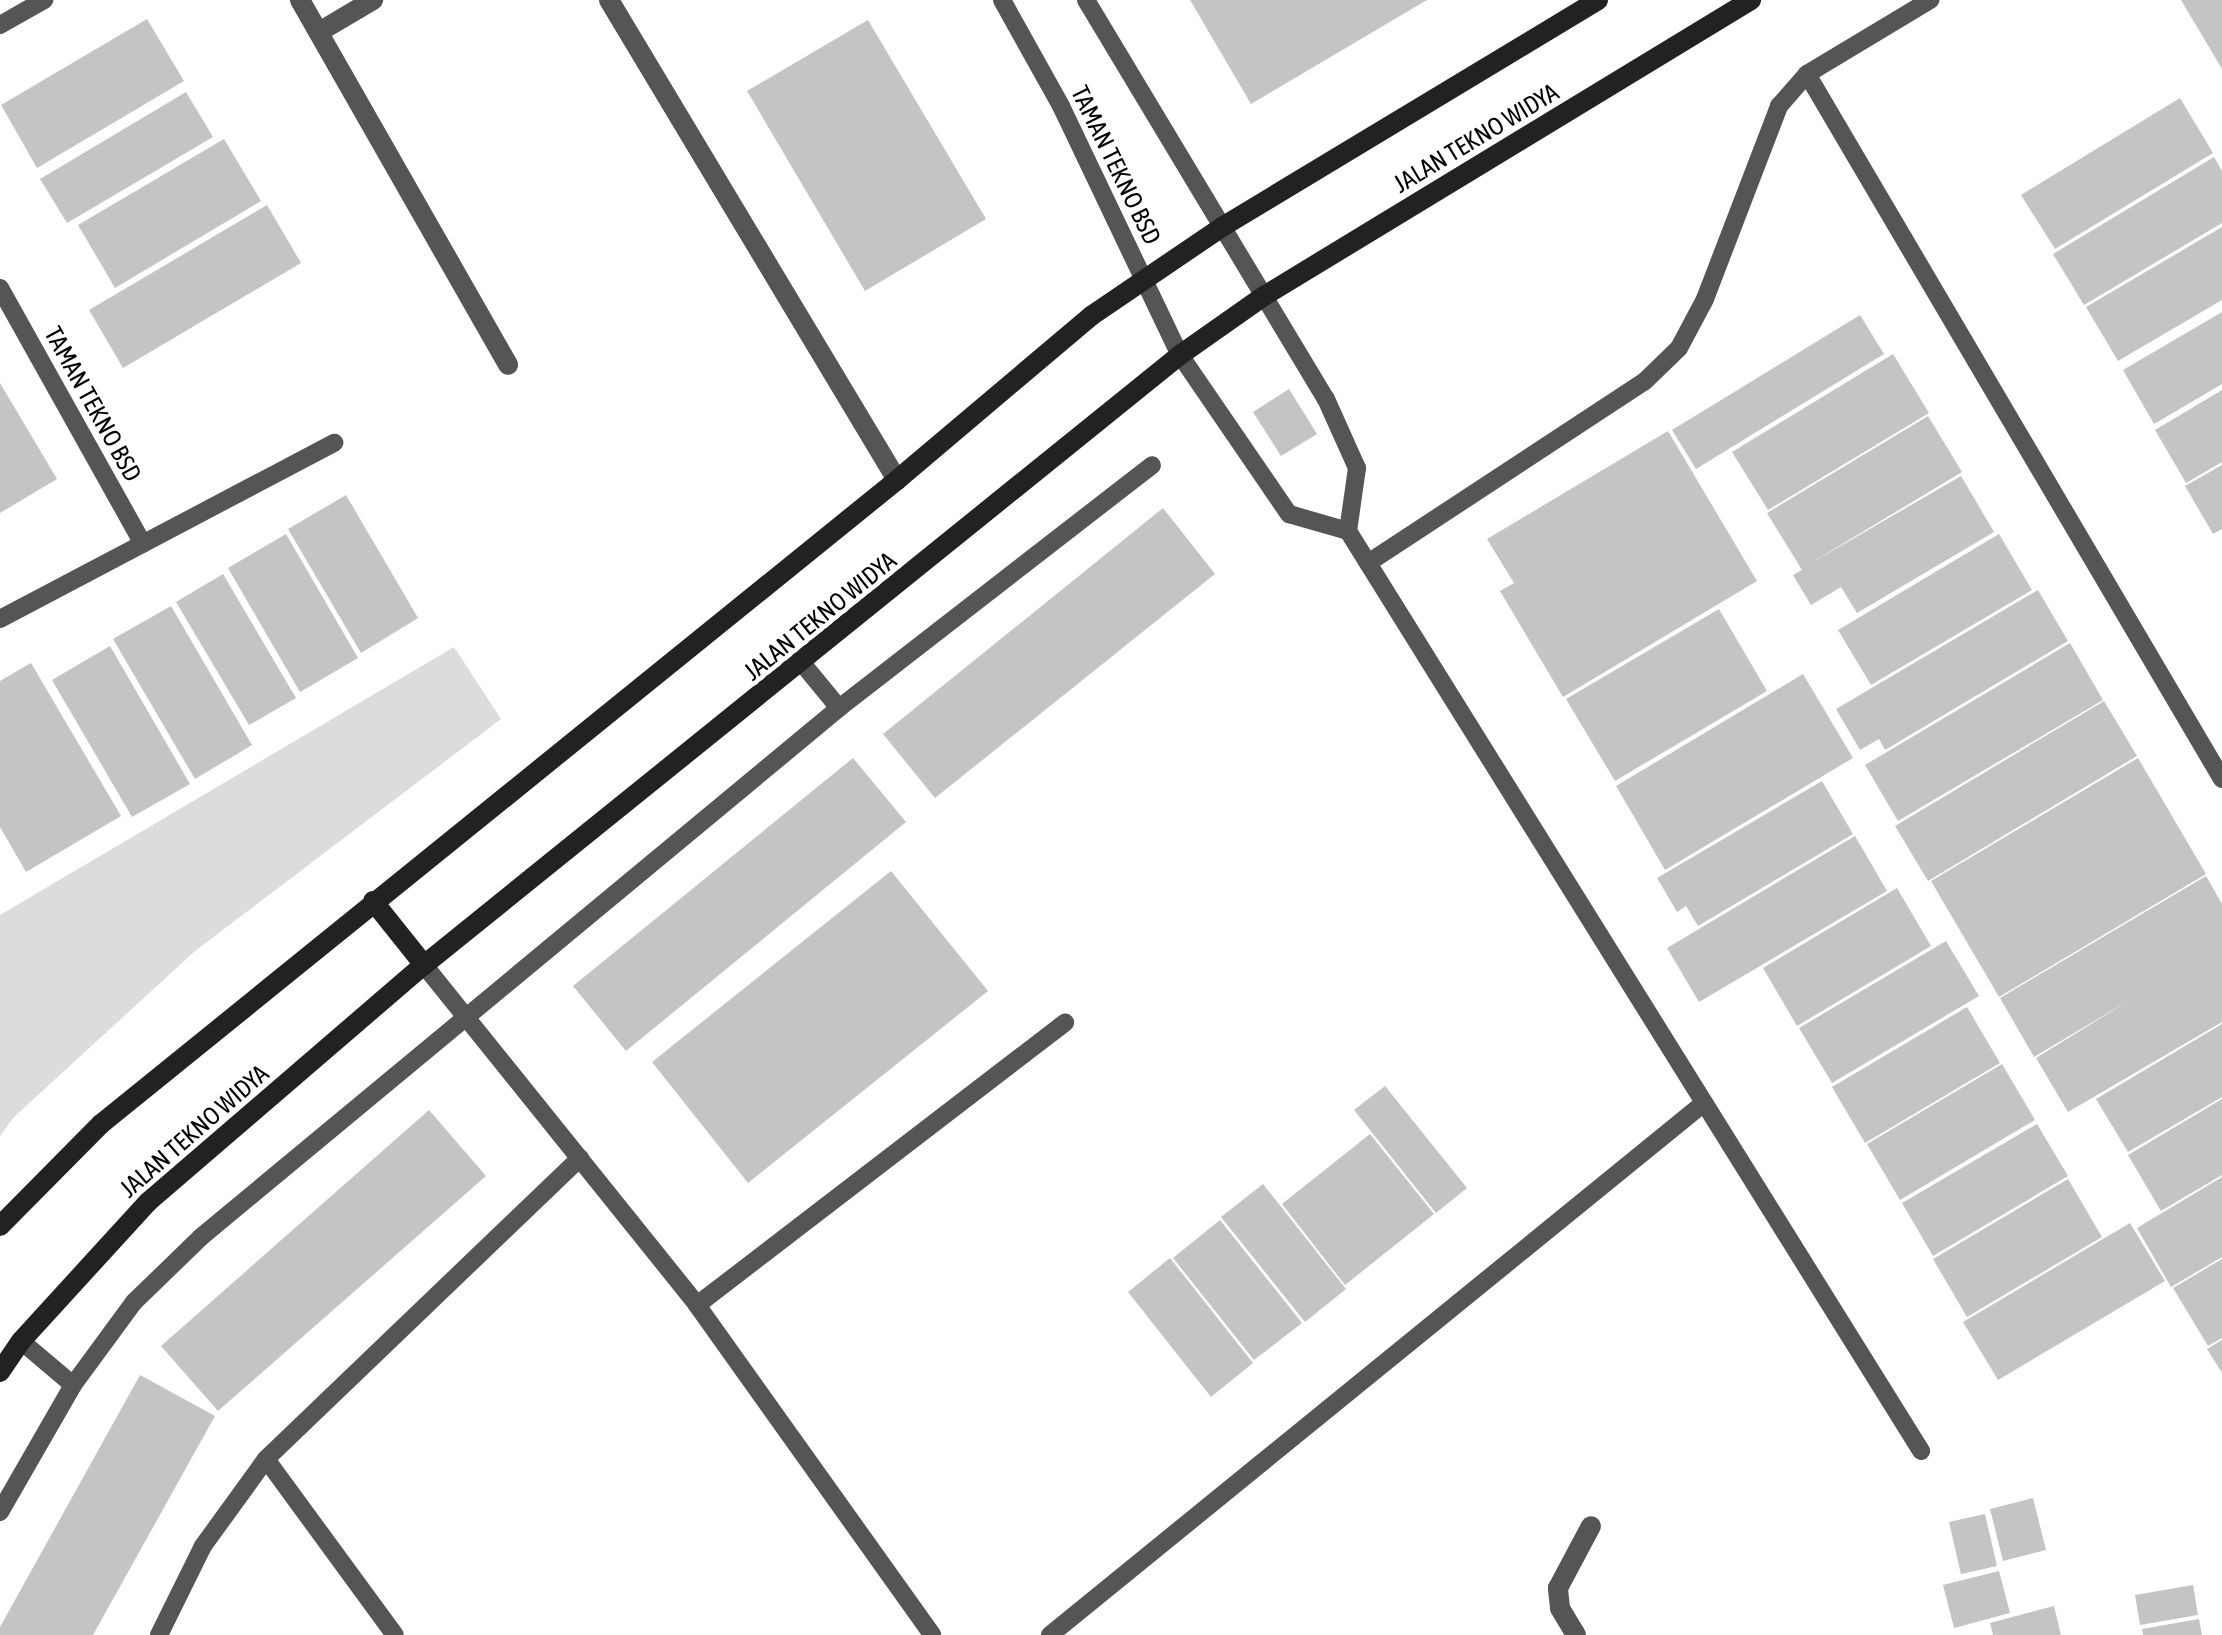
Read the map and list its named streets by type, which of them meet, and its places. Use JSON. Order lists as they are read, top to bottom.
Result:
{
  "streets": {
    "main road": ["JALAN TEKNO WIDYA"],
    "lane": ["TAMAN TEKNO BSD"]
  },
  "crossings": [
    ["JALAN TEKNO WIDYA", "TAMAN TEKNO BSD"]
  ]
}
